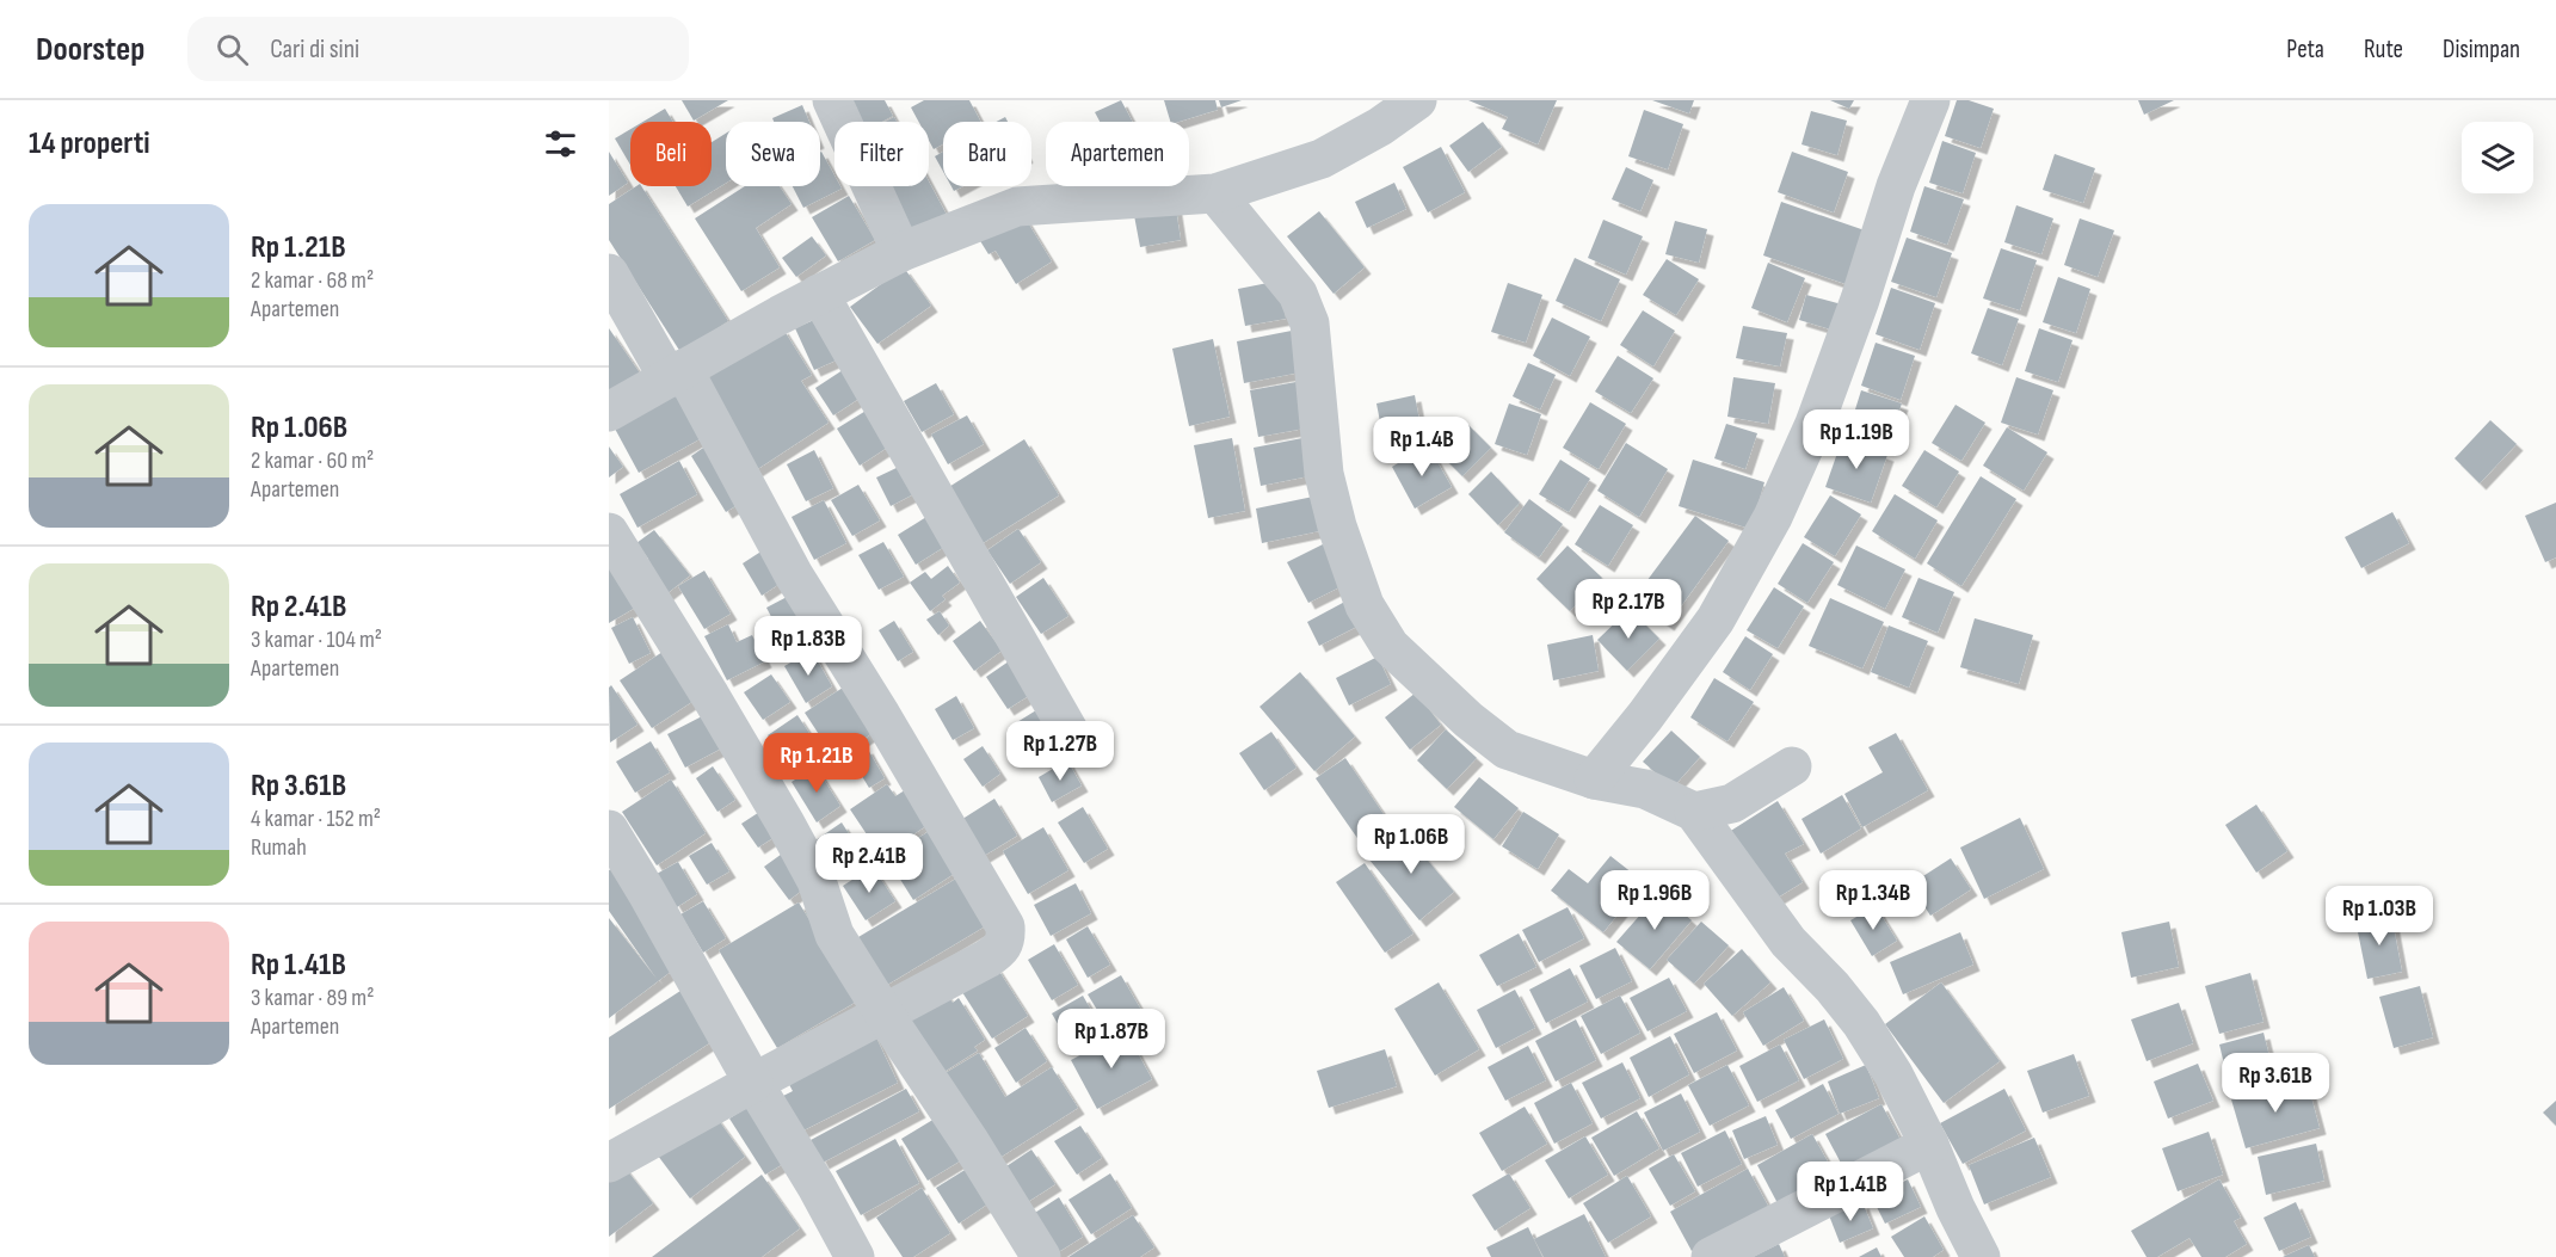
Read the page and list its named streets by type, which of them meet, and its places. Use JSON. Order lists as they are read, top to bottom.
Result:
{
  "page": {
    "header": "Doorstep",
    "search": "Cari di sini",
    "nav": ["Peta", "Rute", "Disimpan"],
    "heading": "14 properti",
    "chip": [
      "Beli",
      "Sewa",
      "Filter",
      "Baru",
      "Apartemen"
    ],
    "list": [
      {
        "name": "Rp 1.21B",
        "note": "2 kamar · 68 m² · Apartemen"
      },
      {
        "name": "Rp 1.06B",
        "note": "2 kamar · 60 m² · Apartemen"
      },
      {
        "name": "Rp 2.41B",
        "note": "3 kamar · 104 m² · Apartemen"
      },
      {
        "name": "Rp 3.61B",
        "note": "4 kamar · 152 m² · Rumah"
      },
      {
        "name": "Rp 1.41B",
        "note": "3 kamar · 89 m² · Apartemen"
      }
    ],
    "price": [
      "Rp 1.19B",
      "Rp 1.4B",
      "Rp 2.17B",
      "Rp 1.83B",
      "Rp 1.27B",
      "Rp 1.21B",
      "Rp 1.06B",
      "Rp 2.41B",
      "Rp 1.96B",
      "Rp 1.34B",
      "Rp 1.03B",
      "Rp 1.87B",
      "Rp 3.61B",
      "Rp 1.41B"
    ]
  }
}
